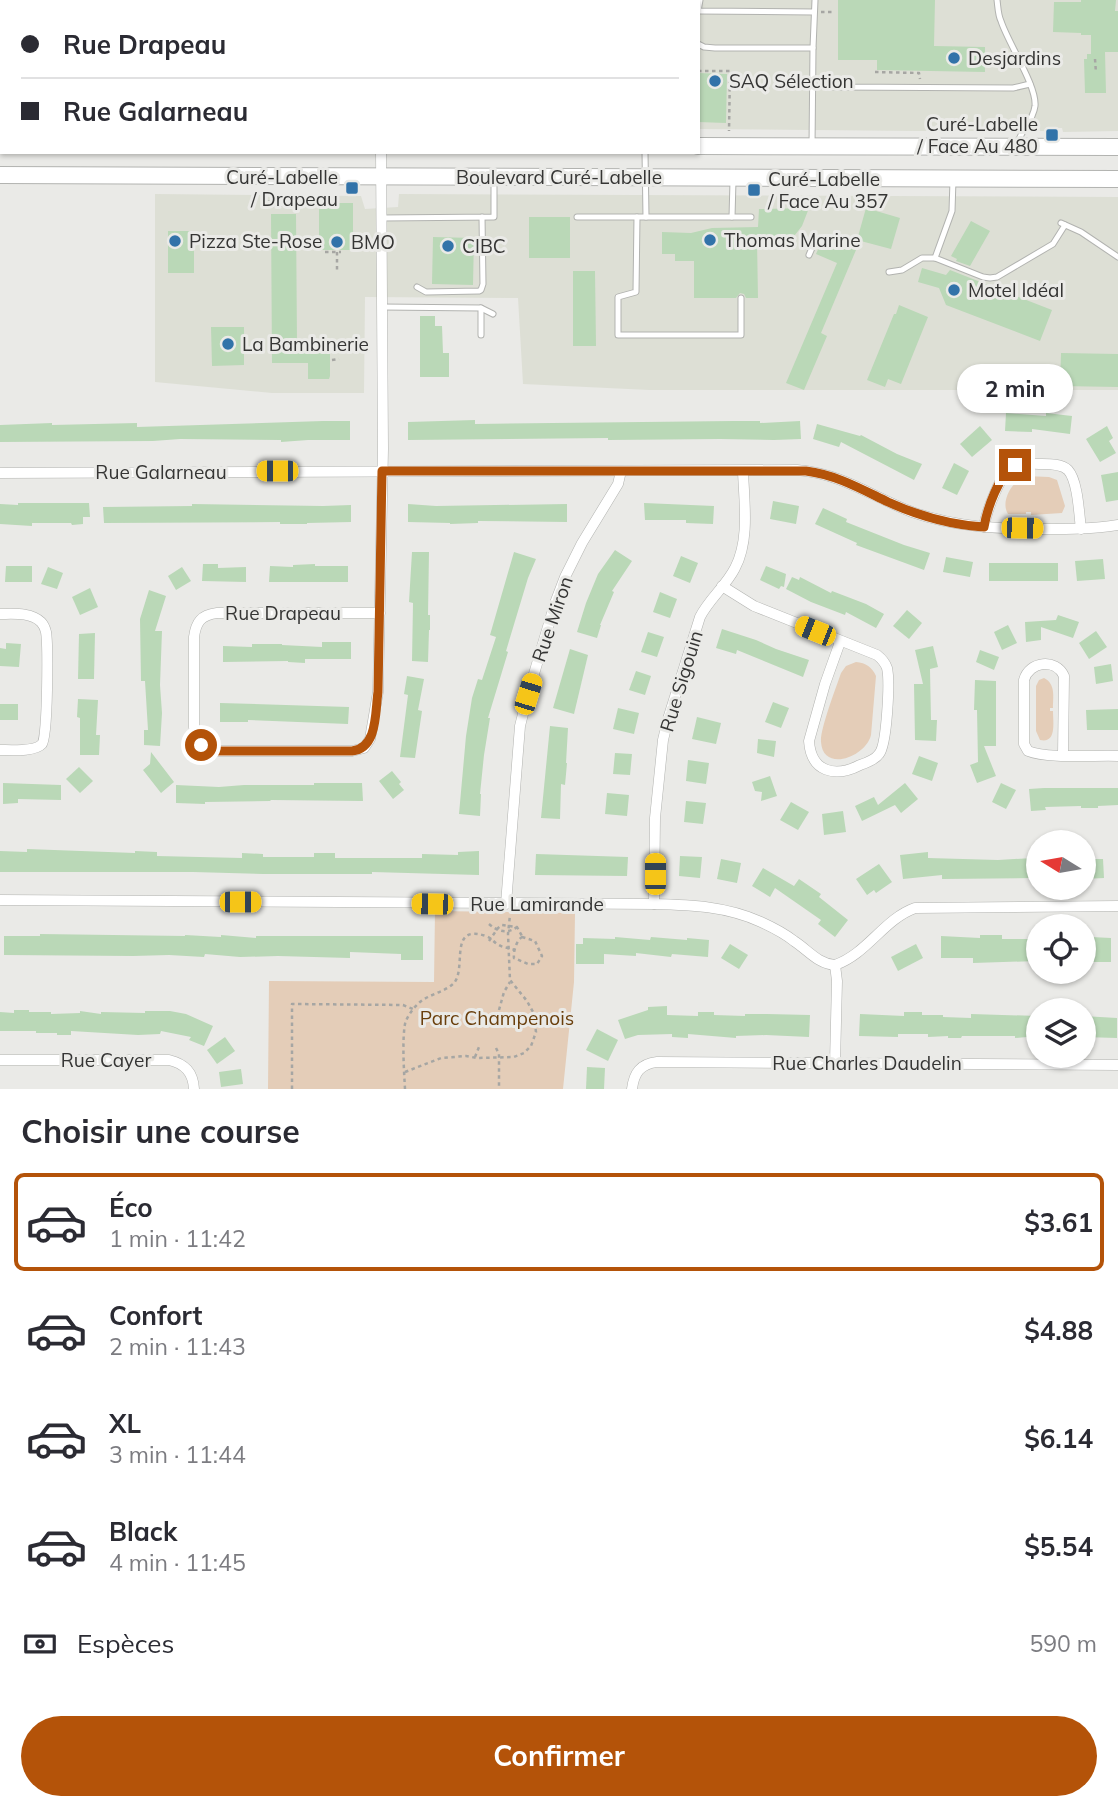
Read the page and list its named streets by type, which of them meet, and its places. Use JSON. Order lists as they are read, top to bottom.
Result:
{
  "streets": {
    "main road": ["Boulevard Curé-Labelle"],
    "street": [
      "Rue Galarneau",
      "Rue Drapeau",
      "Rue Miron",
      "Rue Sigouin",
      "Rue Lamirande",
      "Rue Cayer",
      "Rue Charles Daudelin"
    ]
  },
  "crossings": [
    ["Boulevard Curé-Labelle", "Rue Drapeau"],
    ["Rue Galarneau", "Rue Drapeau"],
    ["Rue Galarneau", "Rue Miron"],
    ["Rue Galarneau", "Rue Sigouin"],
    ["Rue Miron", "Rue Lamirande"],
    ["Rue Sigouin", "Rue Lamirande"]
  ],
  "parks": ["Parc Champenois"],
  "places": {
    "other": [
      "Desjardins",
      "SAQ Sélection",
      "Thomas Marine",
      "Pizza Ste-Rose",
      "BMO",
      "CIBC",
      "Motel Idéal",
      "La Bambinerie"
    ],
    "transit": ["Curé-Labelle / Face Au 480", "Curé-Labelle / Drapeau", "Curé-Labelle / Face Au 357"]
  },
  "north": "left",
  "page": {
    "banner": ["Rue Drapeau", "Rue Galarneau"],
    "bubble": "2 min",
    "heading": "Choisir une course",
    "list": [
      {
        "name": "Éco",
        "note": "1 min · 11:42",
        "value": "$3.61"
      },
      {
        "name": "Confort",
        "note": "2 min · 11:43",
        "value": "$4.88"
      },
      {
        "name": "XL",
        "note": "3 min · 11:44",
        "value": "$6.14"
      },
      {
        "name": "Black",
        "note": "4 min · 11:45",
        "value": "$5.54"
      }
    ],
    "pay": ["Espèces", "590 m"],
    "buttons": "Confirmer"
  }
}
